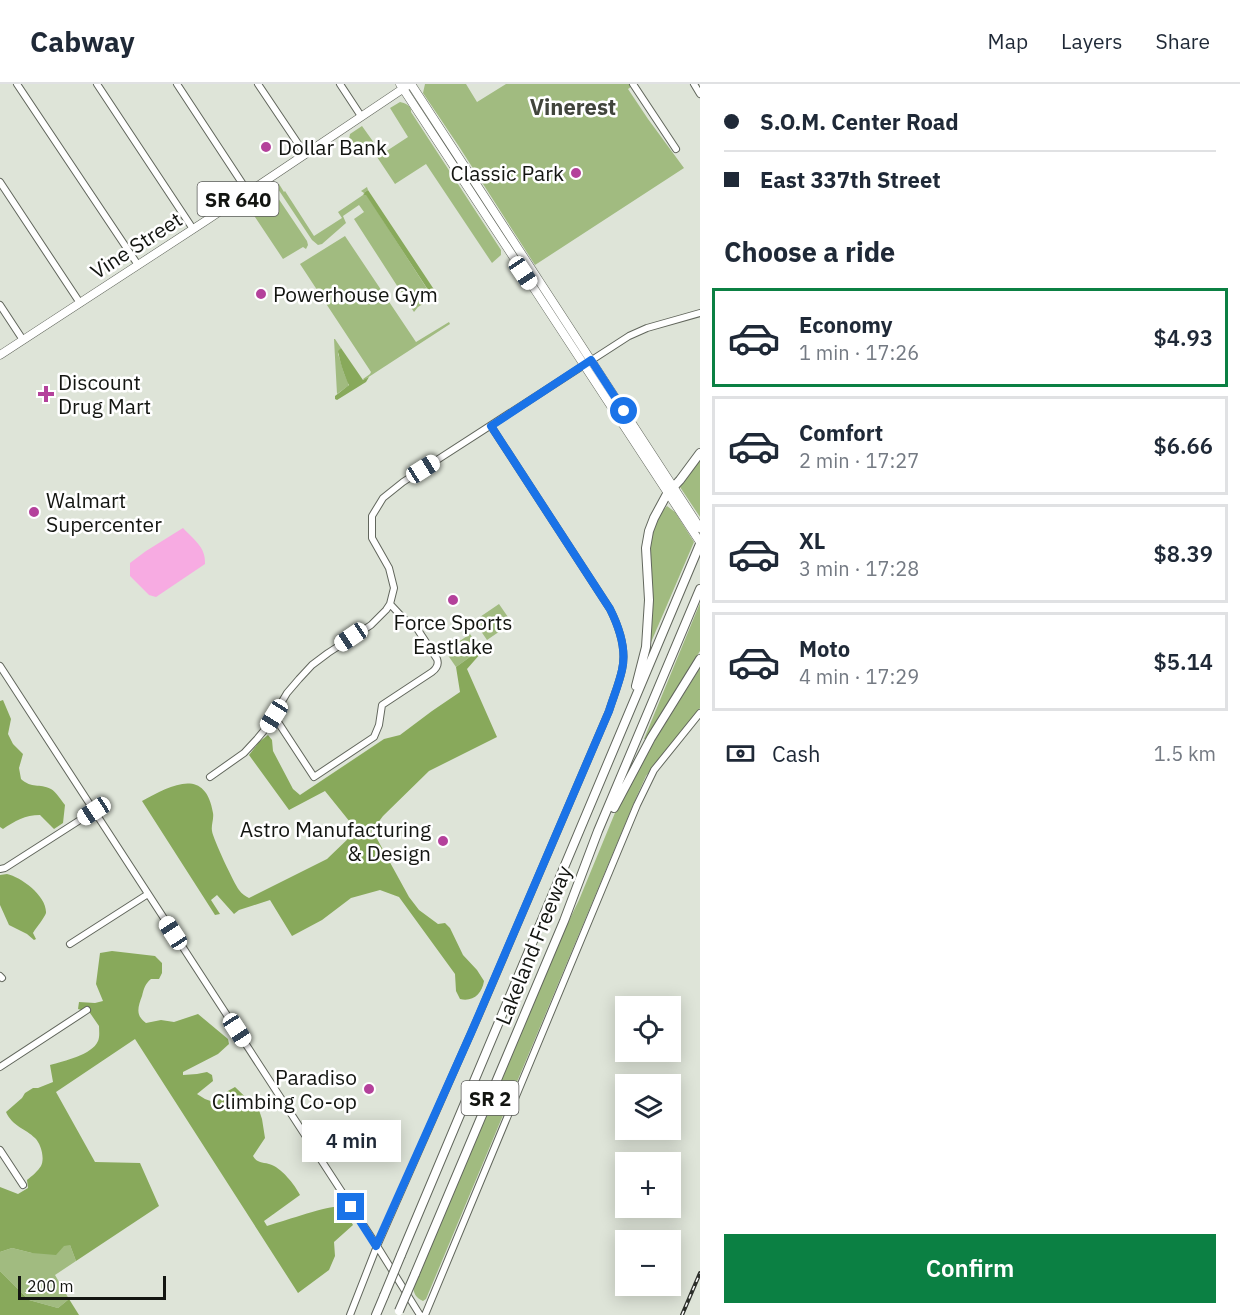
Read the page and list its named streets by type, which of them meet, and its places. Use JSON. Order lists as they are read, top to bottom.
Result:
{
  "streets": {
    "highway": ["Lakeland Freeway", "SR 2"],
    "main road": ["SR 640", "Vine Street"]
  },
  "districts": ["Vinerest"],
  "places": {
    "other": [
      "Dollar Bank",
      "Classic Park",
      "Powerhouse Gym",
      "Walmart Supercenter",
      "Force Sports Eastlake",
      "Astro Manufacturing & Design",
      "Paradiso Climbing Co-op"
    ],
    "health": ["Discount Drug Mart"]
  },
  "scale_bar": "200 m",
  "page": {
    "header": "Cabway",
    "nav": ["Map", "Layers", "Share"],
    "banner": ["S.O.M. Center Road", "East 337th Street"],
    "heading": "Choose a ride",
    "list": [
      {
        "name": "Economy",
        "note": "1 min · 17:26",
        "value": "$4.93"
      },
      {
        "name": "Comfort",
        "note": "2 min · 17:27",
        "value": "$6.66"
      },
      {
        "name": "XL",
        "note": "3 min · 17:28",
        "value": "$8.39"
      },
      {
        "name": "Moto",
        "note": "4 min · 17:29",
        "value": "$5.14"
      }
    ],
    "pay": ["Cash", "1.5 km"],
    "map_buttons": ["+", "−"],
    "bubble": "4 min",
    "buttons": "Confirm",
    "scale": "200 m"
  }
}
